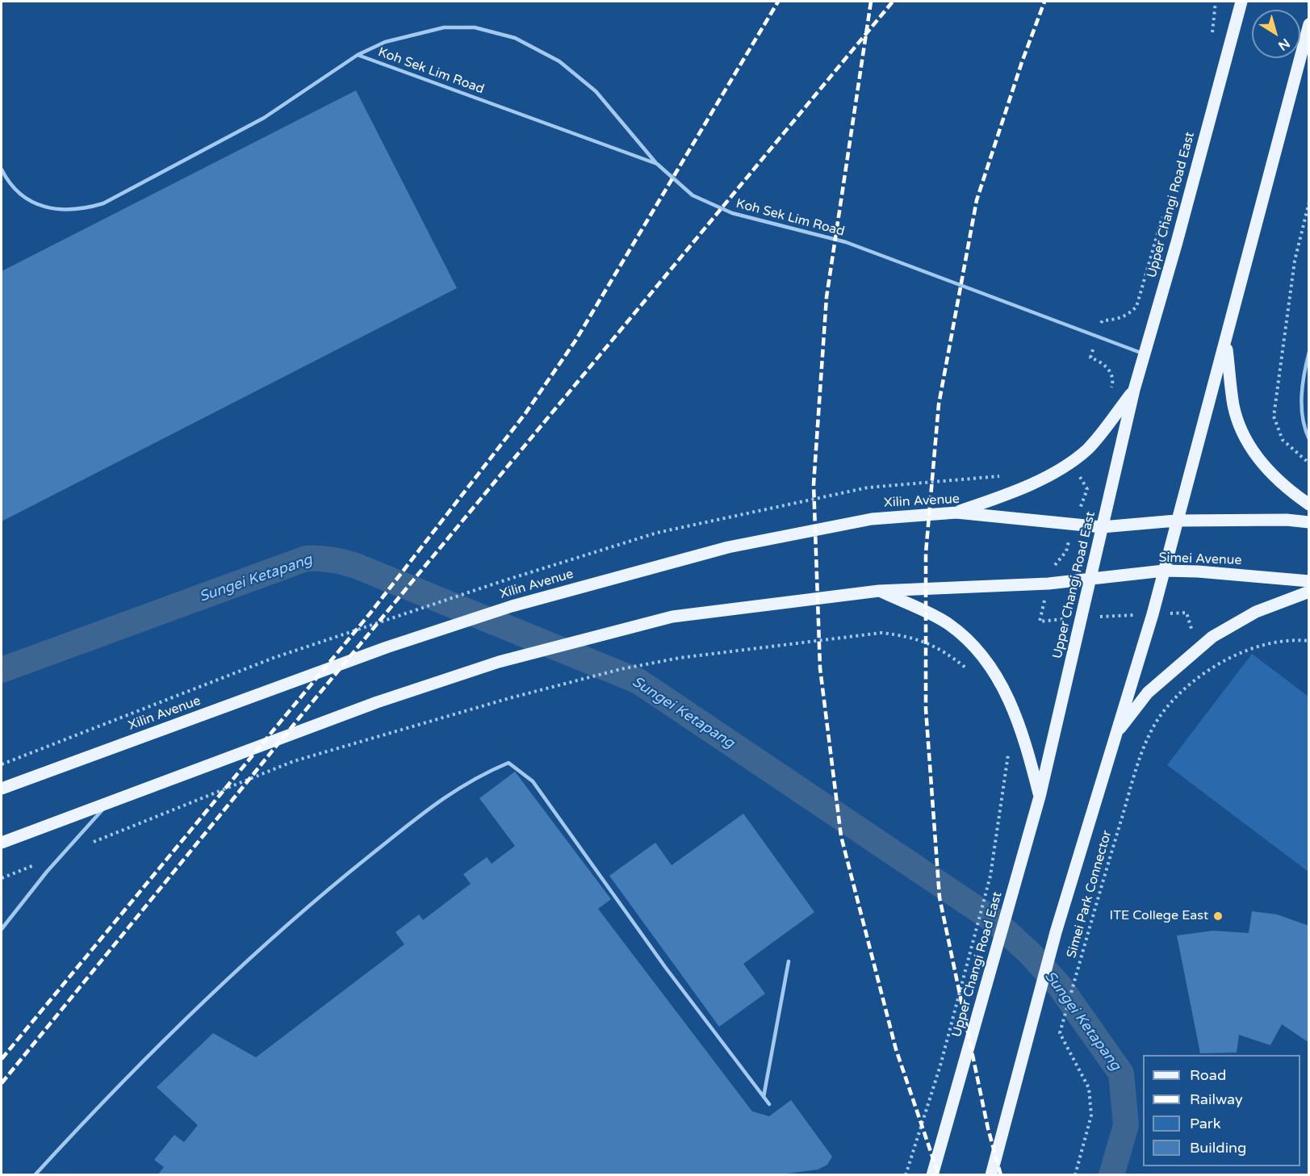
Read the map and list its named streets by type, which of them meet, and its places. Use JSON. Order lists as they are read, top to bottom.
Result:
{
  "streets": {
    "main road": ["Upper Changi Road East", "Xilin Avenue", "Simei Avenue"],
    "lane": ["Koh Sek Lim Road"],
    "path": ["Simei Park Connector"]
  },
  "crossings": [
    ["Koh Sek Lim Road", "Upper Changi Road East"],
    ["Upper Changi Road East", "Xilin Avenue"],
    ["Upper Changi Road East", "Simei Avenue"]
  ],
  "water": ["Sungei Ketapang"],
  "places": ["ITE College East"],
  "legend": [
    "Road",
    "Railway",
    "Park",
    "Building"
  ],
  "north": "bottom right"
}
